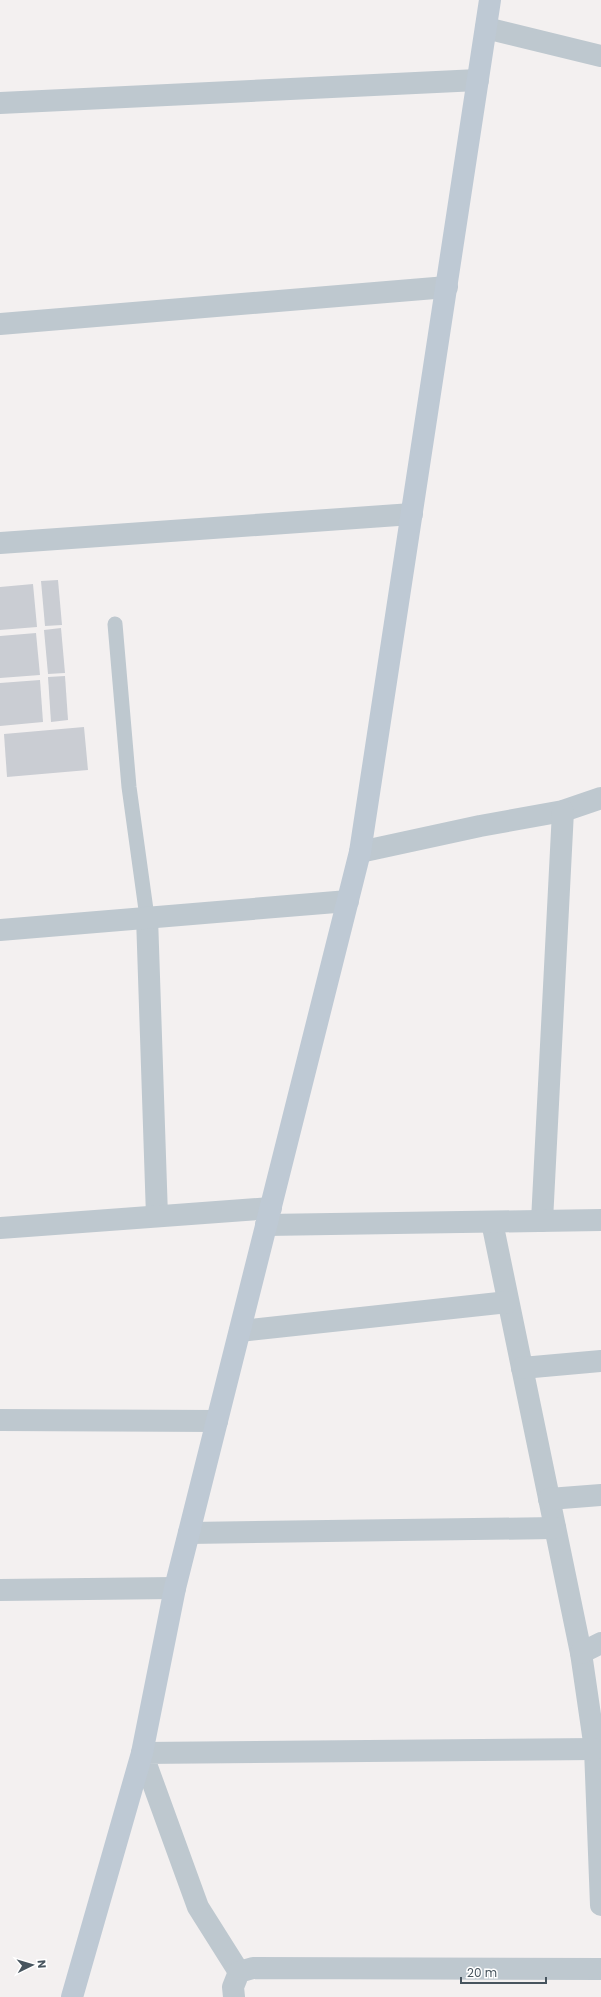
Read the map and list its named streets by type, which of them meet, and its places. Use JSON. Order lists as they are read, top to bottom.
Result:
{
  "scale_bar": "20 m",
  "north": "right"
}
